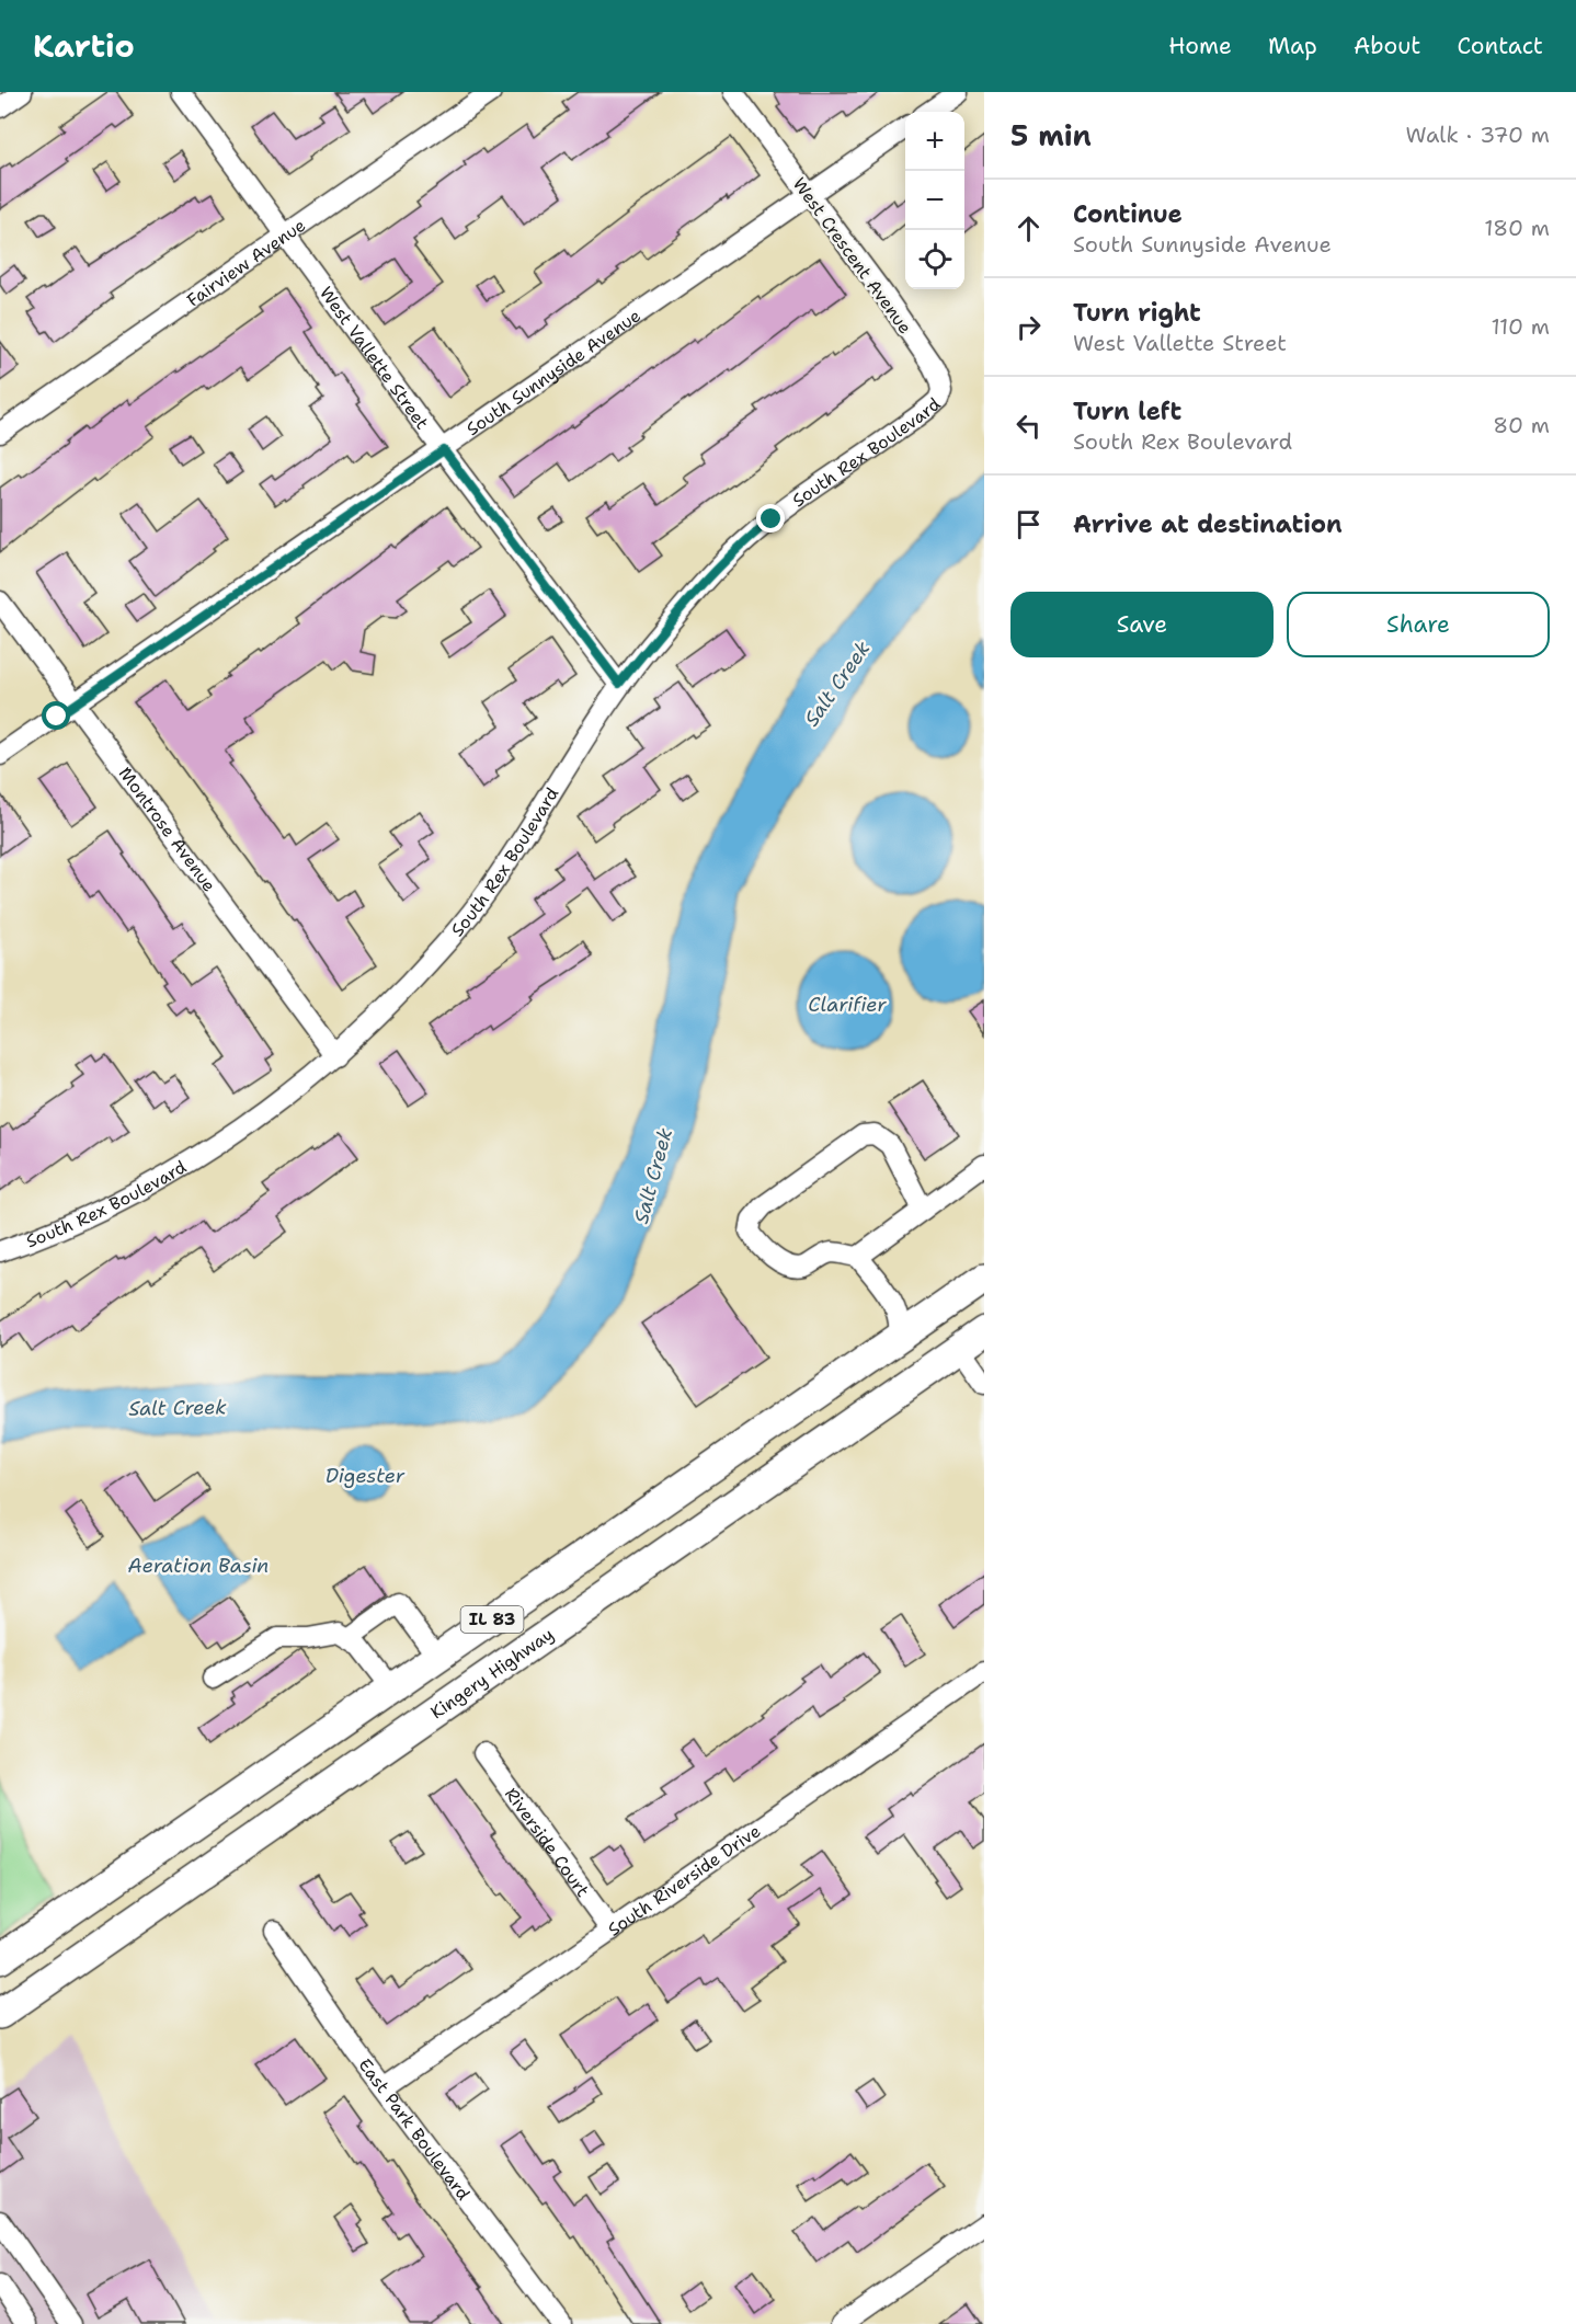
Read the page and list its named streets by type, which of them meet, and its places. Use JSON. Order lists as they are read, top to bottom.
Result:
{
  "streets": {
    "highway": ["IL 83", "Kingery Highway"],
    "street": [
      "West Crescent Avenue",
      "Fairview Avenue",
      "West Vallette Street",
      "South Sunnyside Avenue",
      "South Rex Boulevard",
      "Montrose Avenue",
      "Riverside Court",
      "South Riverside Drive",
      "East Park Boulevard"
    ]
  },
  "crossings": [
    ["West Crescent Avenue", "South Sunnyside Avenue"],
    ["West Crescent Avenue", "South Rex Boulevard"],
    ["Fairview Avenue", "West Vallette Street"],
    ["West Vallette Street", "South Sunnyside Avenue"],
    ["West Vallette Street", "South Rex Boulevard"],
    ["South Sunnyside Avenue", "Montrose Avenue"],
    ["South Rex Boulevard", "Montrose Avenue"],
    ["Riverside Court", "South Riverside Drive"],
    ["South Riverside Drive", "East Park Boulevard"]
  ],
  "water": [
    "Salt Creek",
    "Clarifier",
    "Digester",
    "Aeration Basin"
  ],
  "page": {
    "header": "Kartio",
    "nav": [
      "Home",
      "Map",
      "About",
      "Contact"
    ],
    "heading": ["5 min", "Walk · 370 m"],
    "map_buttons": ["+", "−"],
    "list": [
      ["Continue", "South Sunnyside Avenue", "180 m"],
      ["Turn right", "West Vallette Street", "110 m"],
      ["Turn left", "South Rex Boulevard", "80 m"],
      "Arrive at destination"
    ],
    "buttons": ["Save", "Share"]
  }
}
